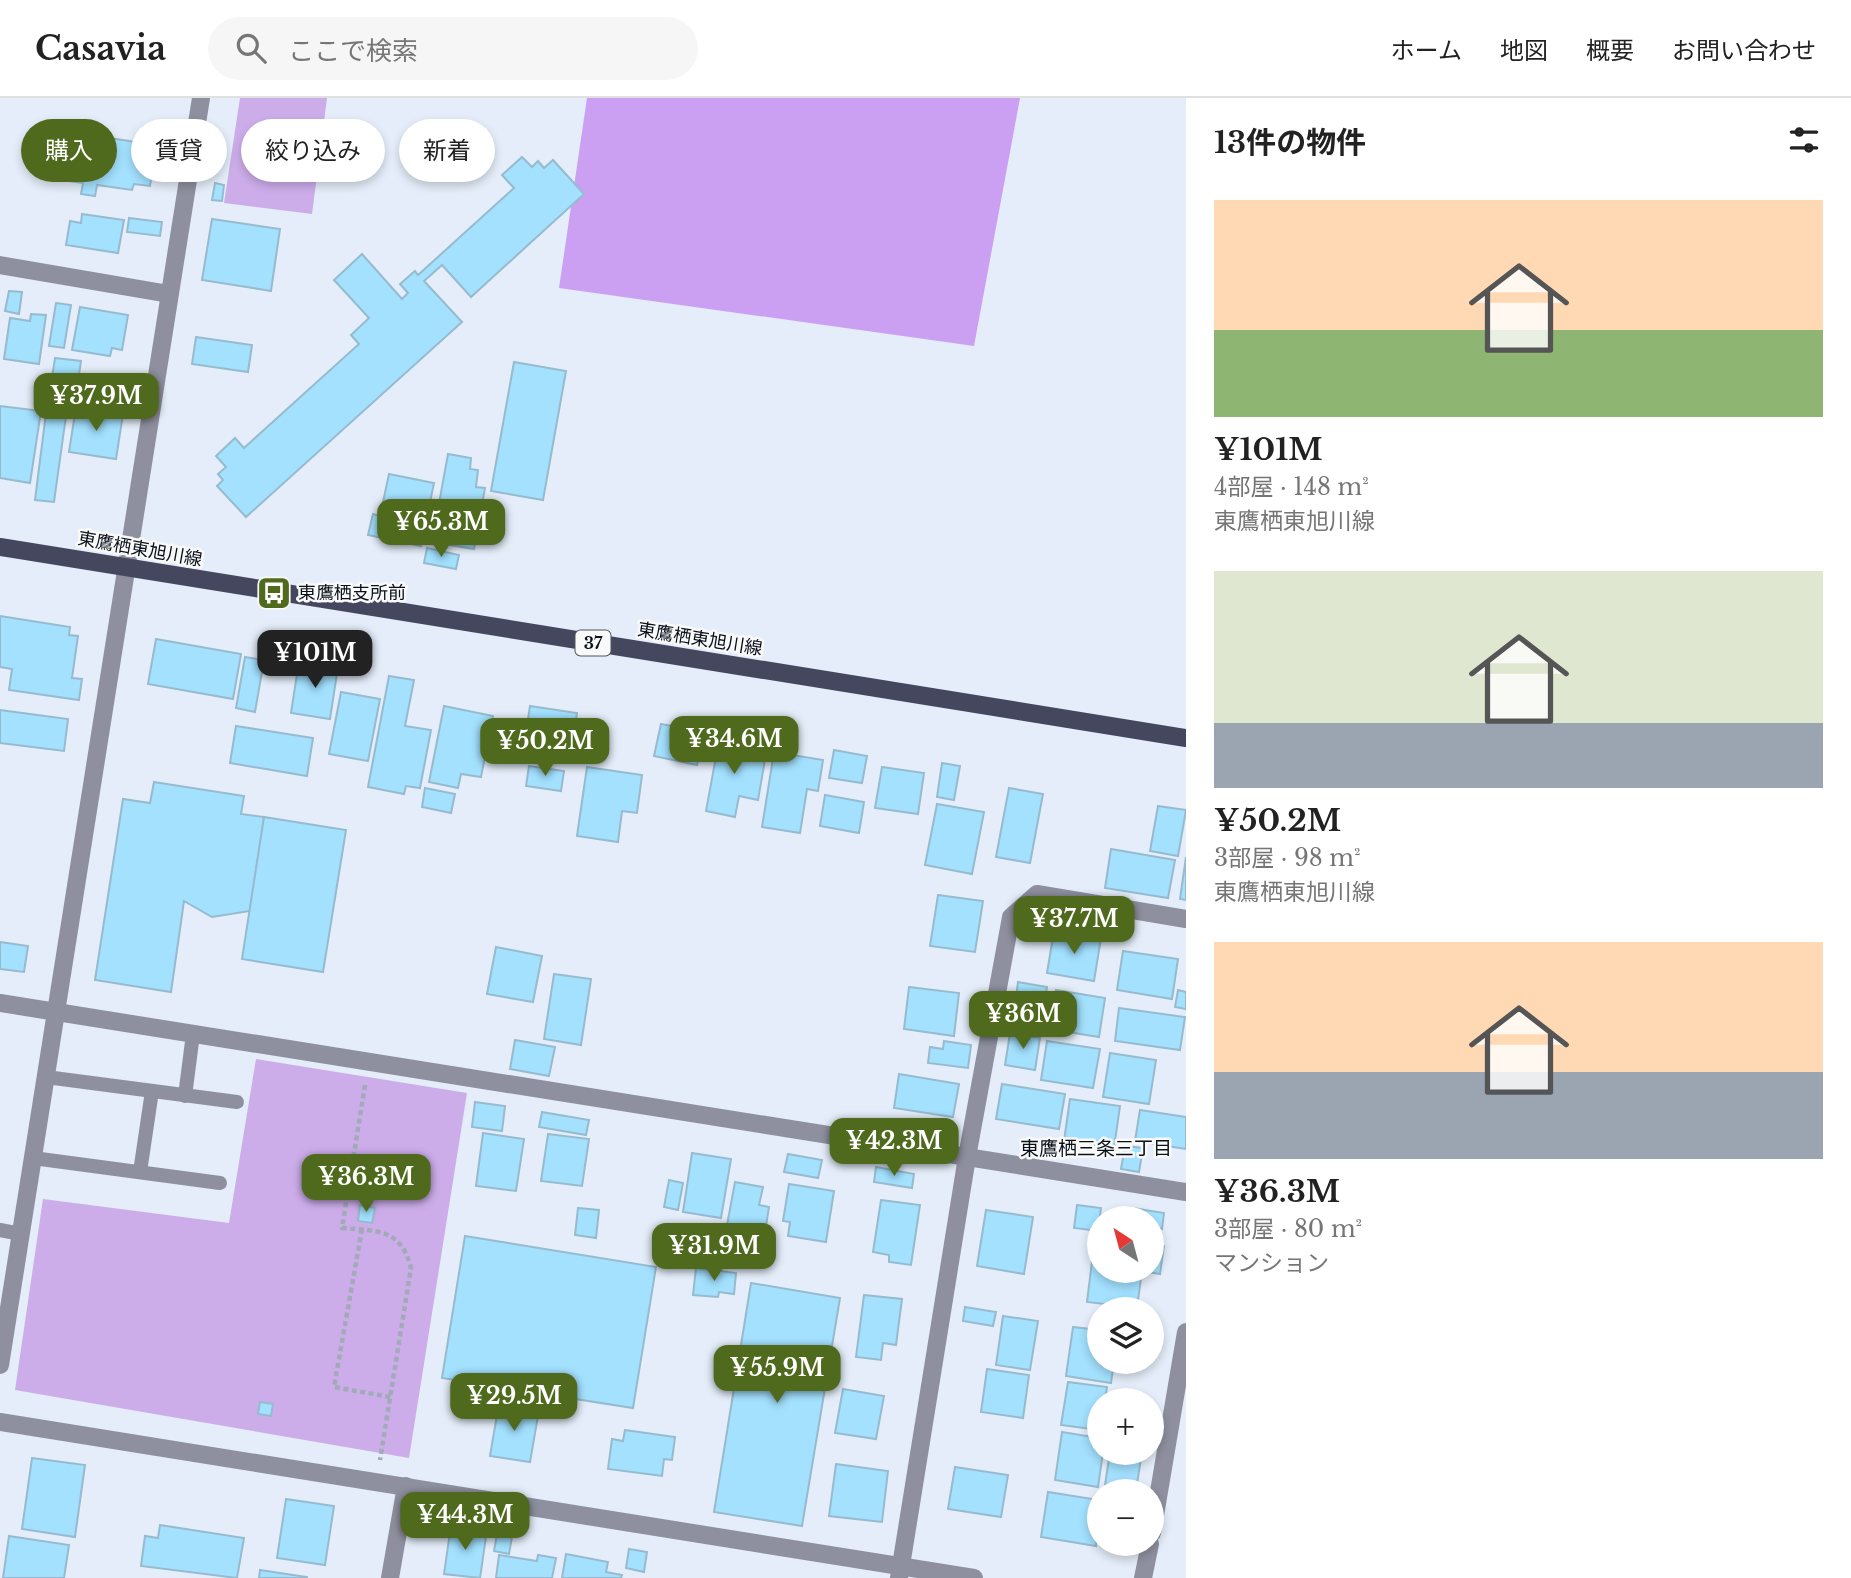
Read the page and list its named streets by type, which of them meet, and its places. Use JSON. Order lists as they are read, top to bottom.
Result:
{
  "streets": {
    "main road": ["東鷹栖東旭川線", "37"]
  },
  "districts": ["東鷹栖三条三丁目"],
  "places": {
    "bus stop": ["東鷹栖支所前"]
  },
  "north": "top left",
  "page": {
    "header": "Casavia",
    "search": "ここで検索",
    "nav": [
      "ホーム",
      "地図",
      "概要",
      "お問い合わせ"
    ],
    "heading": "13件の物件",
    "chip": [
      "購入",
      "賃貸",
      "絞り込み",
      "新着"
    ],
    "list": [
      {
        "name": "¥101M",
        "note": "4部屋 · 148 m² · 東鷹栖東旭川線"
      },
      {
        "name": "¥50.2M",
        "note": "3部屋 · 98 m² · 東鷹栖東旭川線"
      },
      {
        "name": "¥36.3M",
        "note": "3部屋 · 80 m² · マンション"
      }
    ],
    "price": [
      "¥37.9M",
      "¥65.3M",
      "¥101M",
      "¥34.6M",
      "¥50.2M",
      "¥37.7M",
      "¥36M",
      "¥42.3M",
      "¥36.3M",
      "¥31.9M",
      "¥55.9M",
      "¥29.5M",
      "¥44.3M"
    ],
    "map_buttons": ["+", "−"]
  }
}
